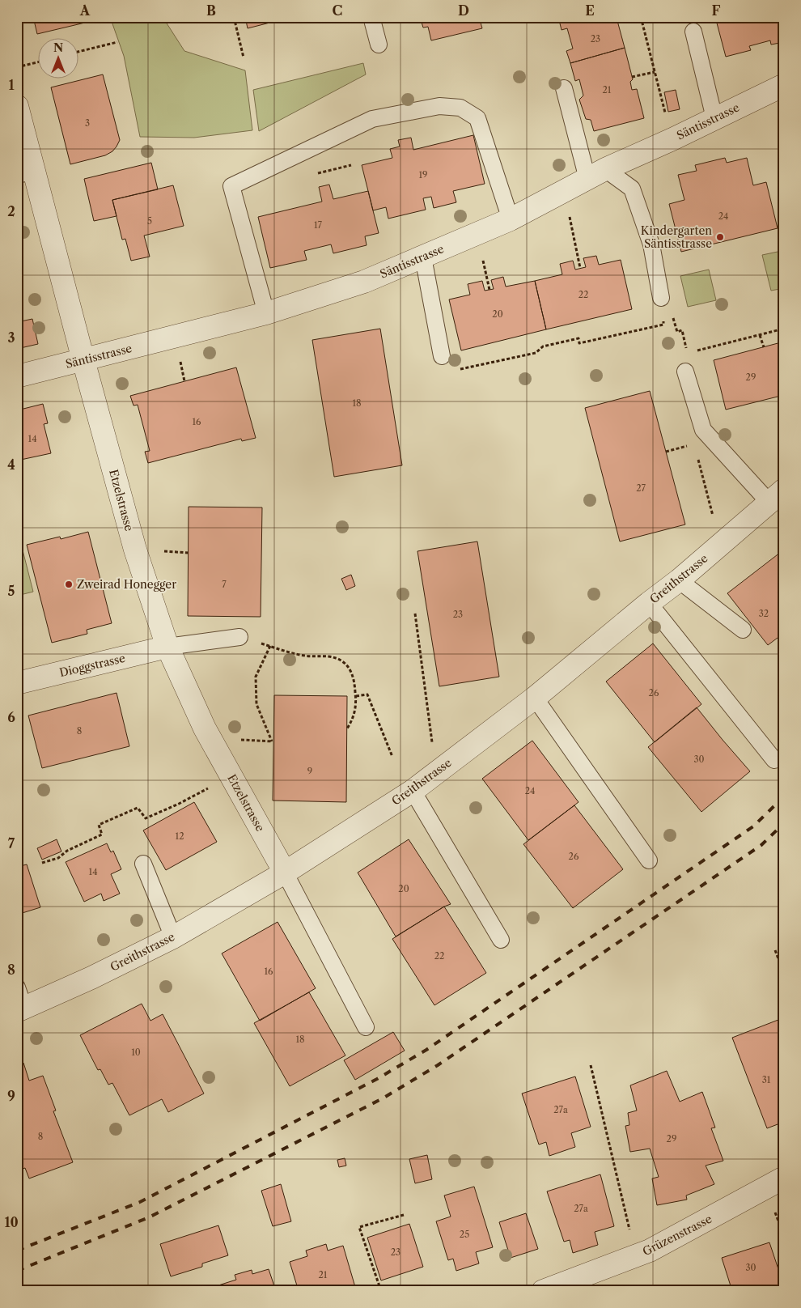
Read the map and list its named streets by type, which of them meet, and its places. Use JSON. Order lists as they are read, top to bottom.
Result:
{
  "streets": {
    "street": [
      "Säntisstrasse",
      "Etzelstrasse",
      "Greithstrasse",
      "Dioggstrasse",
      "Grüzenstrasse"
    ]
  },
  "crossings": [
    ["Säntisstrasse", "Etzelstrasse"],
    ["Etzelstrasse", "Greithstrasse"],
    ["Etzelstrasse", "Dioggstrasse"]
  ],
  "places": ["Kindergarten Säntisstrasse", "Zweirad Honegger"],
  "house_numbers": [
    "23",
    "21",
    "3",
    "19",
    "24",
    "5",
    "17",
    "22",
    "20",
    "29",
    "18",
    "16",
    "14",
    "27",
    "7",
    "32",
    "23",
    "26",
    "8",
    "30",
    "9",
    "24",
    "12",
    "26",
    "14",
    "20",
    "22",
    "16",
    "18",
    "10",
    "31",
    "27a",
    "8",
    "29",
    "27a",
    "25",
    "23",
    "30",
    "21"
  ],
  "north": "top",
  "grid": {
    "columns": [
      "A",
      "B",
      "C",
      "D",
      "E",
      "F"
    ],
    "rows": [
      "1",
      "2",
      "3",
      "4",
      "5",
      "6",
      "7",
      "8",
      "9",
      "10"
    ]
  }
}
